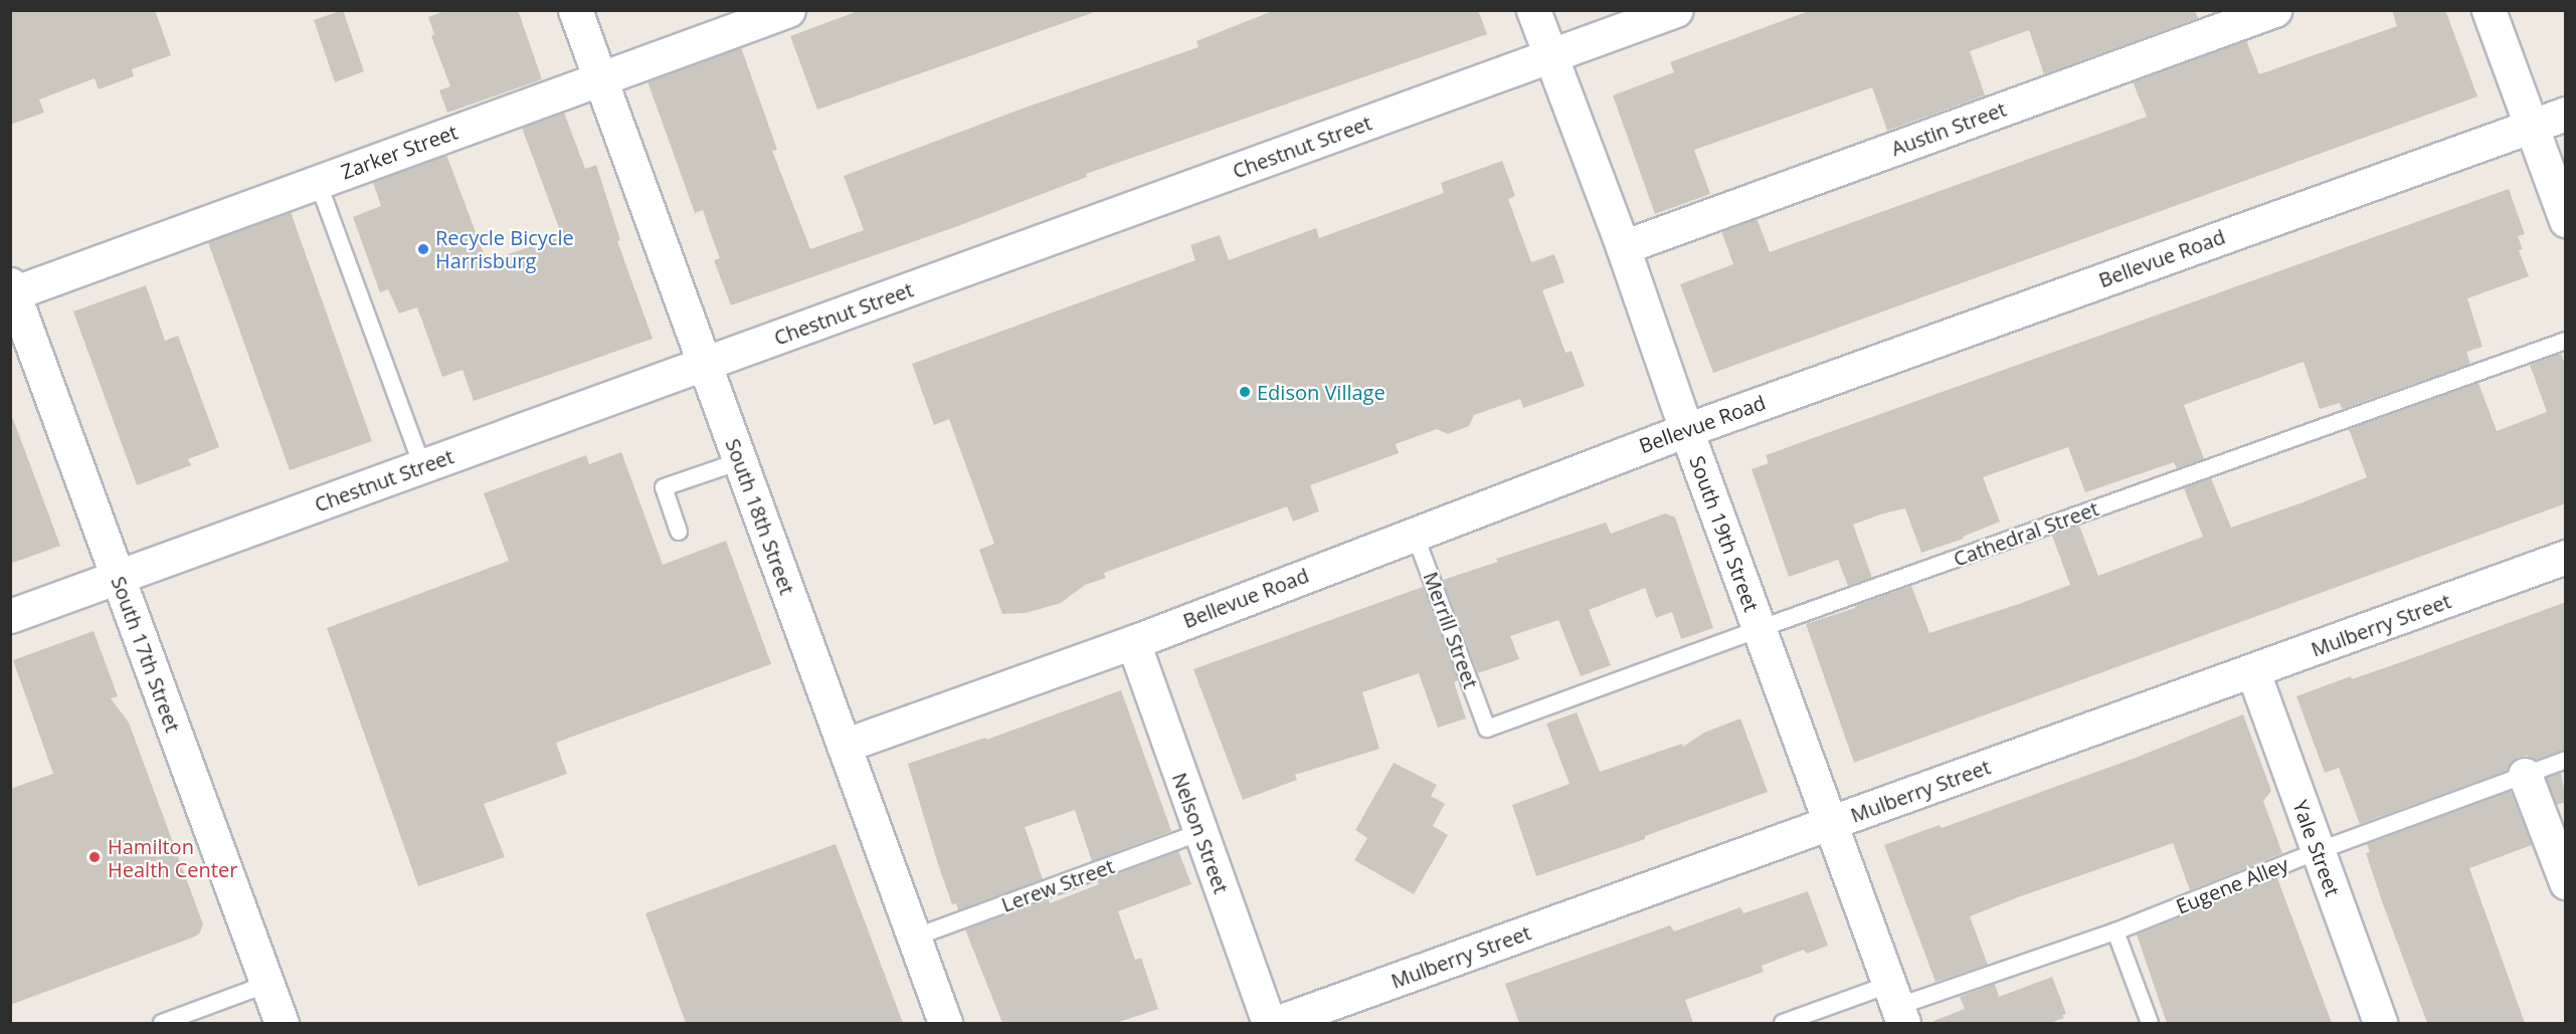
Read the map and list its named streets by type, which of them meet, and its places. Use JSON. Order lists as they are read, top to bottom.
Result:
{
  "streets": {
    "street": [
      "Austin Street",
      "Chestnut Street",
      "Zarker Street",
      "Bellevue Road",
      "South 18th Street",
      "South 19th Street",
      "Mulberry Street",
      "South 17th Street",
      "Nelson Street",
      "Yale Street"
    ],
    "lane": [
      "Cathedral Street",
      "Merrill Street",
      "Lerew Street",
      "Eugene Alley"
    ]
  },
  "crossings": [
    ["Austin Street", "South 19th Street"],
    ["Chestnut Street", "South 18th Street"],
    ["Chestnut Street", "South 19th Street"],
    ["Chestnut Street", "South 17th Street"],
    ["Zarker Street", "South 18th Street"],
    ["Zarker Street", "South 17th Street"],
    ["Bellevue Road", "South 18th Street"],
    ["Bellevue Road", "South 19th Street"],
    ["Bellevue Road", "Merrill Street"],
    ["Bellevue Road", "Nelson Street"],
    ["South 18th Street", "Lerew Street"],
    ["South 19th Street", "Cathedral Street"],
    ["South 19th Street", "Mulberry Street"],
    ["South 19th Street", "Eugene Alley"],
    ["Cathedral Street", "Merrill Street"],
    ["Mulberry Street", "Yale Street"],
    ["Nelson Street", "Lerew Street"],
    ["Yale Street", "Eugene Alley"]
  ],
  "places": ["Recycle Bicycle Harrisburg", "Edison Village", "Hamilton Health Center"]
}
